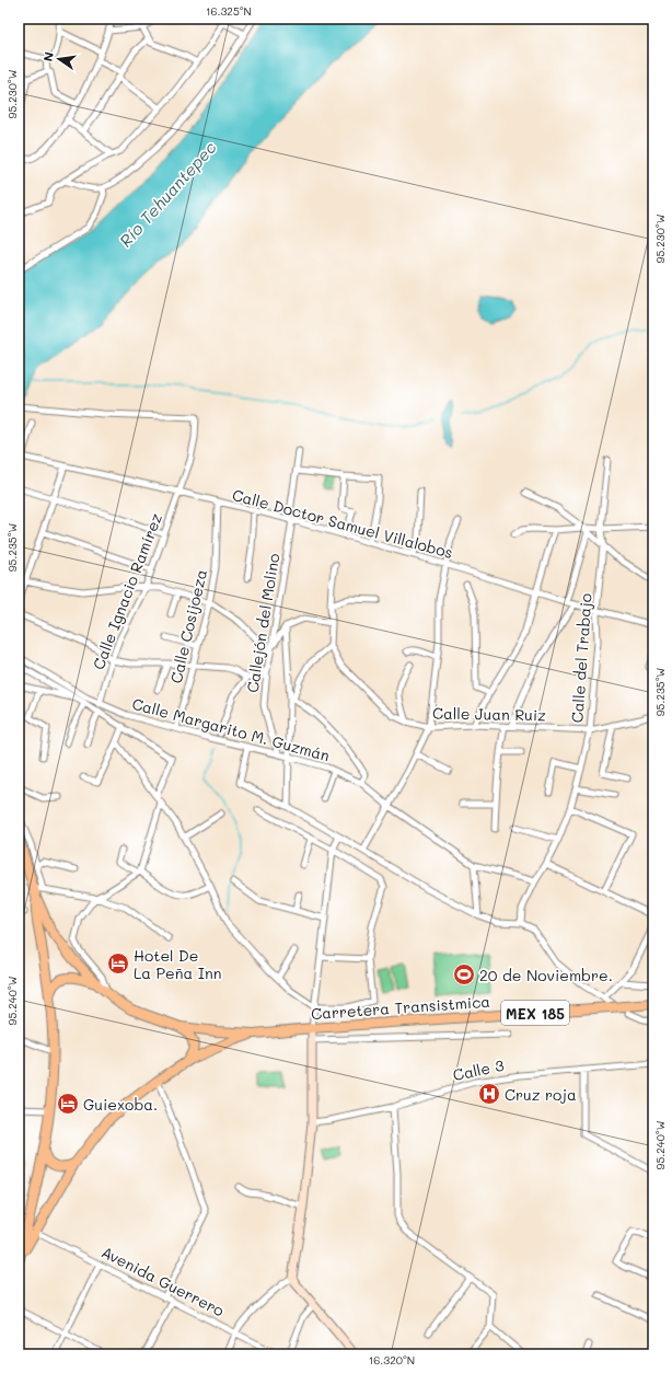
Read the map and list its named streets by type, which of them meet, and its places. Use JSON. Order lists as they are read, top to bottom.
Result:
{
  "streets": {
    "main road": ["Carretera Transistmica", "MEX 185"],
    "street": [
      "Calle Doctor Samuel Villalobos",
      "Calle Ignacio Ramírez",
      "Callejón del Molino",
      "Calle Cosijoeza",
      "Calle del Trabajo",
      "Calle Juan Ruiz",
      "Calle Margarito M. Guzmán",
      "Calle 3",
      "Avenida Guerrero"
    ]
  },
  "crossings": [
    ["Calle Doctor Samuel Villalobos", "Calle Ignacio Ramírez"],
    ["Calle Doctor Samuel Villalobos", "Callejón del Molino"],
    ["Calle Doctor Samuel Villalobos", "Calle Cosijoeza"],
    ["Calle Doctor Samuel Villalobos", "Calle del Trabajo"],
    ["Calle Ignacio Ramírez", "Calle Margarito M. Guzmán"],
    ["Callejón del Molino", "Calle Margarito M. Guzmán"],
    ["Calle Cosijoeza", "Calle Margarito M. Guzmán"],
    ["Calle del Trabajo", "Calle Juan Ruiz"],
    ["Calle del Trabajo", "Calle Margarito M. Guzmán"],
    ["Carretera Transistmica", "Avenida Guerrero"]
  ],
  "water": ["Río Tehuantepec"],
  "places": {
    "hotel": ["Hotel De La Peña Inn", "Guiexoba."],
    "sports": ["20 de Noviembre."],
    "hospital": ["Cruz roja"]
  },
  "north": "left",
  "coordinates": [
    "16.325°N",
    "95.230°W",
    "95.235°W",
    "95.240°W",
    "16.320°N"
  ]
}
